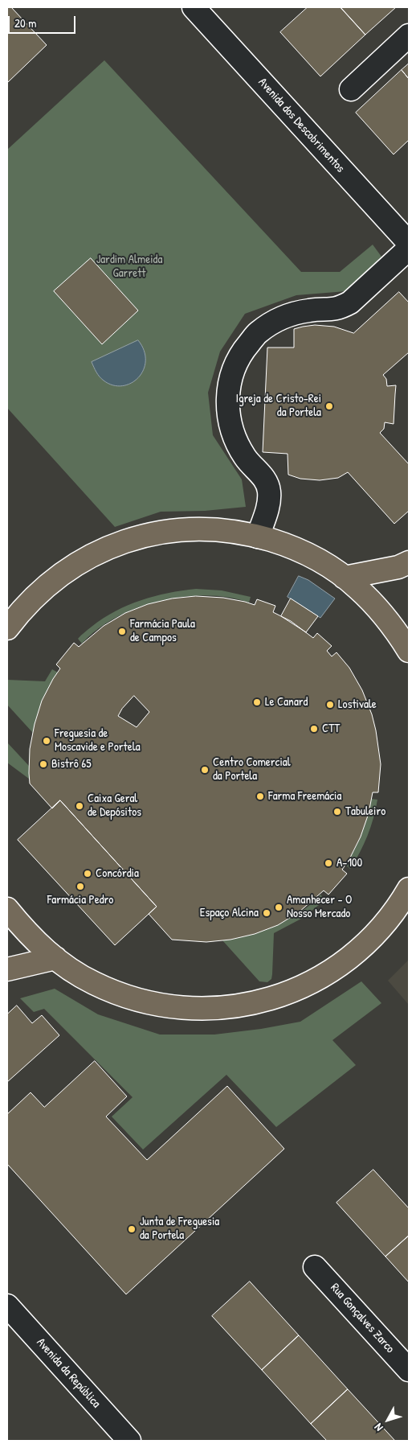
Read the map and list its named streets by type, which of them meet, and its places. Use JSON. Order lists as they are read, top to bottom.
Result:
{
  "streets": {
    "street": ["Avenida dos Descobrimentos", "Rua Gonçalves Zarco", "Avenida da República"]
  },
  "parks": ["Jardim Almeida Garrett"],
  "places": [
    "Igreja de Cristo-Rei da Portela",
    "Farmácia Paula de Campos",
    "Le Canard",
    "Lostivale",
    "CTT",
    "Freguesia de Moscavide e Portela",
    "Bistrô 65",
    "Centro Comercial da Portela",
    "Farma Freemácia",
    "Caixa Geral de Depósitos",
    "Tabuleiro",
    "A-100",
    "Concórdia",
    "Farmácia Pedro",
    "Amanhecer - O Nosso Mercado",
    "Espaço Alcina",
    "Junta de Freguesia da Portela"
  ],
  "scale_bar": "20 m",
  "north": "bottom left"
}
